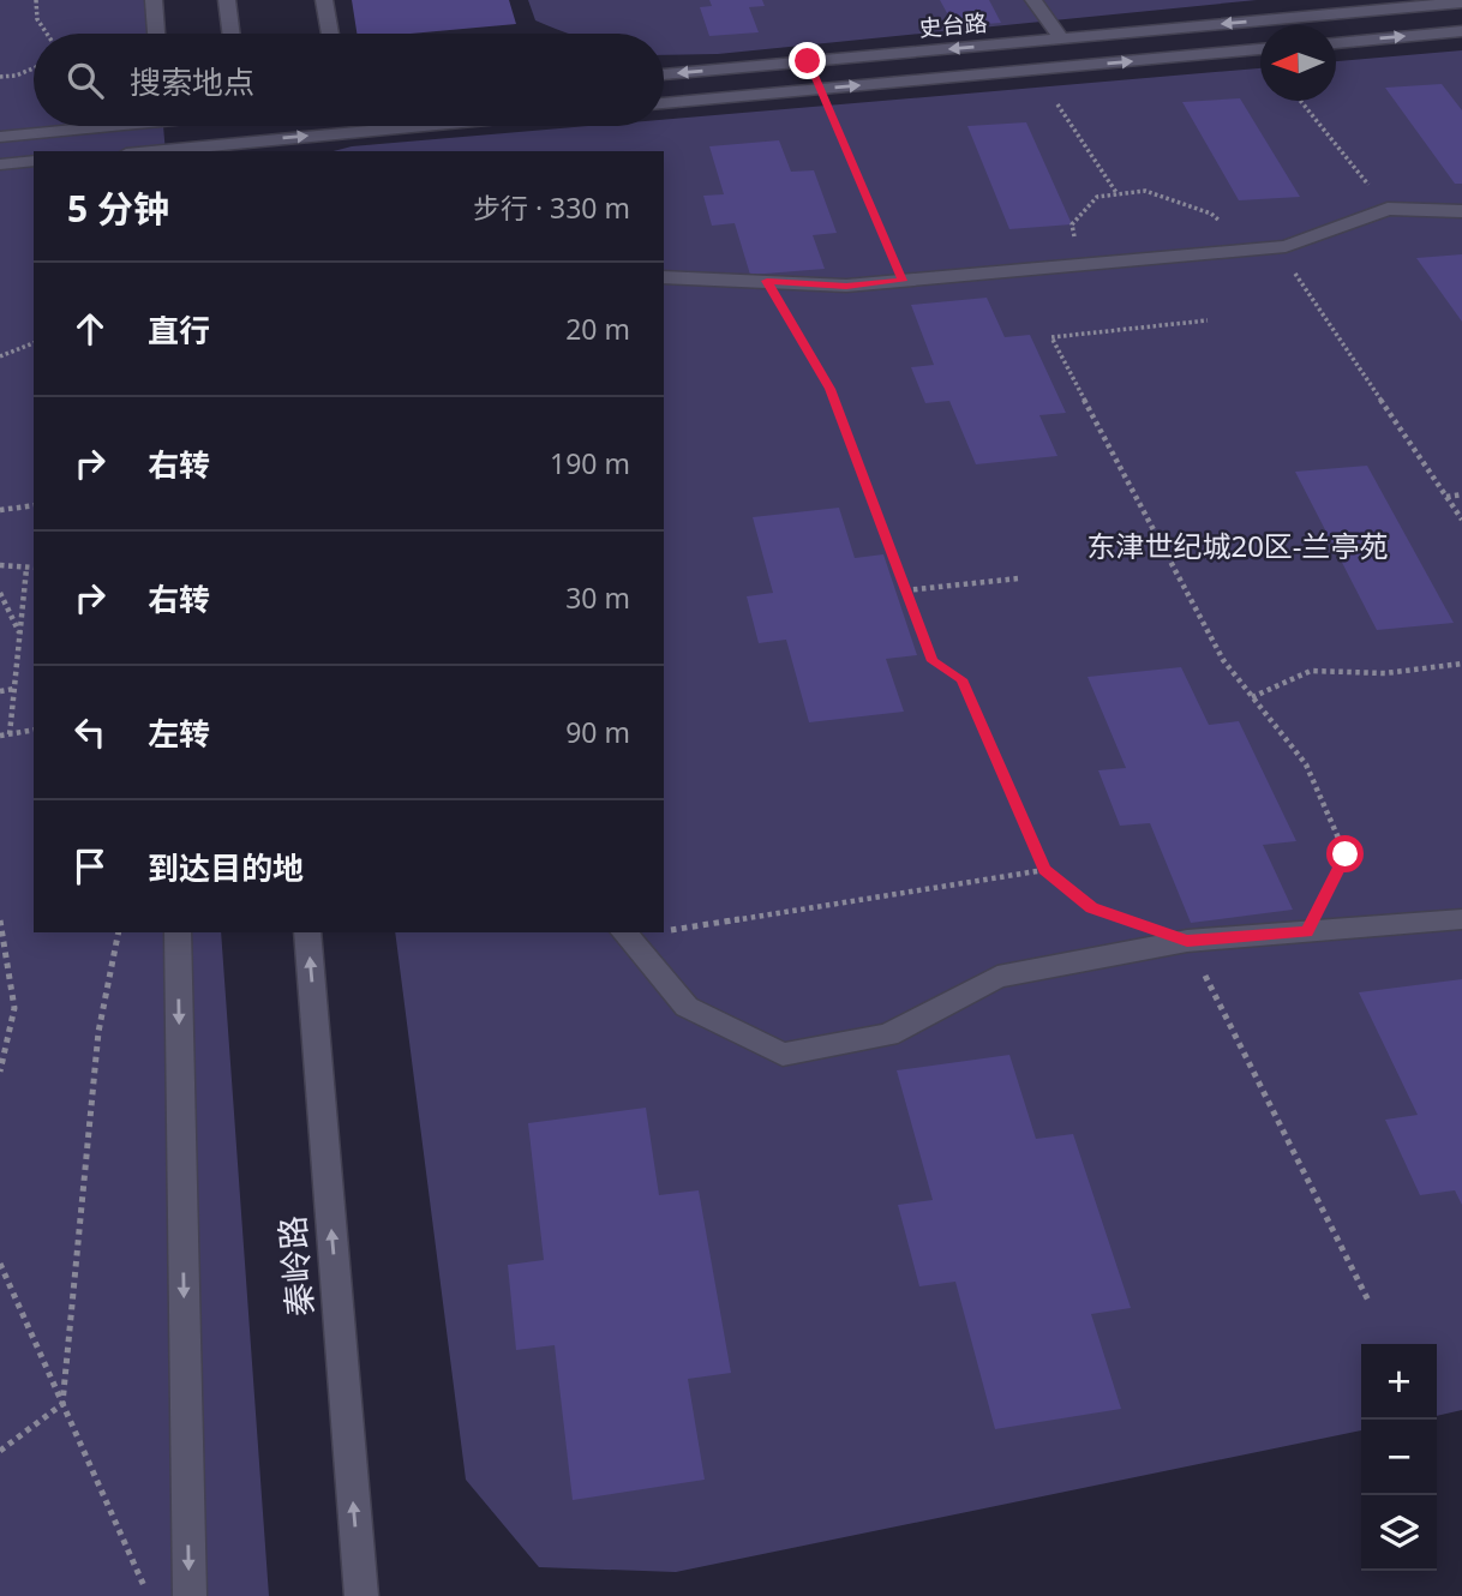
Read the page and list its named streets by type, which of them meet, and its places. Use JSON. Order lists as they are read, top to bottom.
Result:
{
  "streets": {
    "street": ["史台路", "秦岭路"]
  },
  "districts": ["东津世纪城20区-兰亭苑"],
  "north": "left",
  "page": {
    "search": "搜索地点",
    "heading": ["5 分钟", "步行 · 330 m"],
    "list": [
      ["直行", "20 m"],
      ["右转", "190 m"],
      ["右转", "30 m"],
      ["左转", "90 m"],
      "到达目的地"
    ],
    "map_buttons": ["+", "−"]
  }
}
